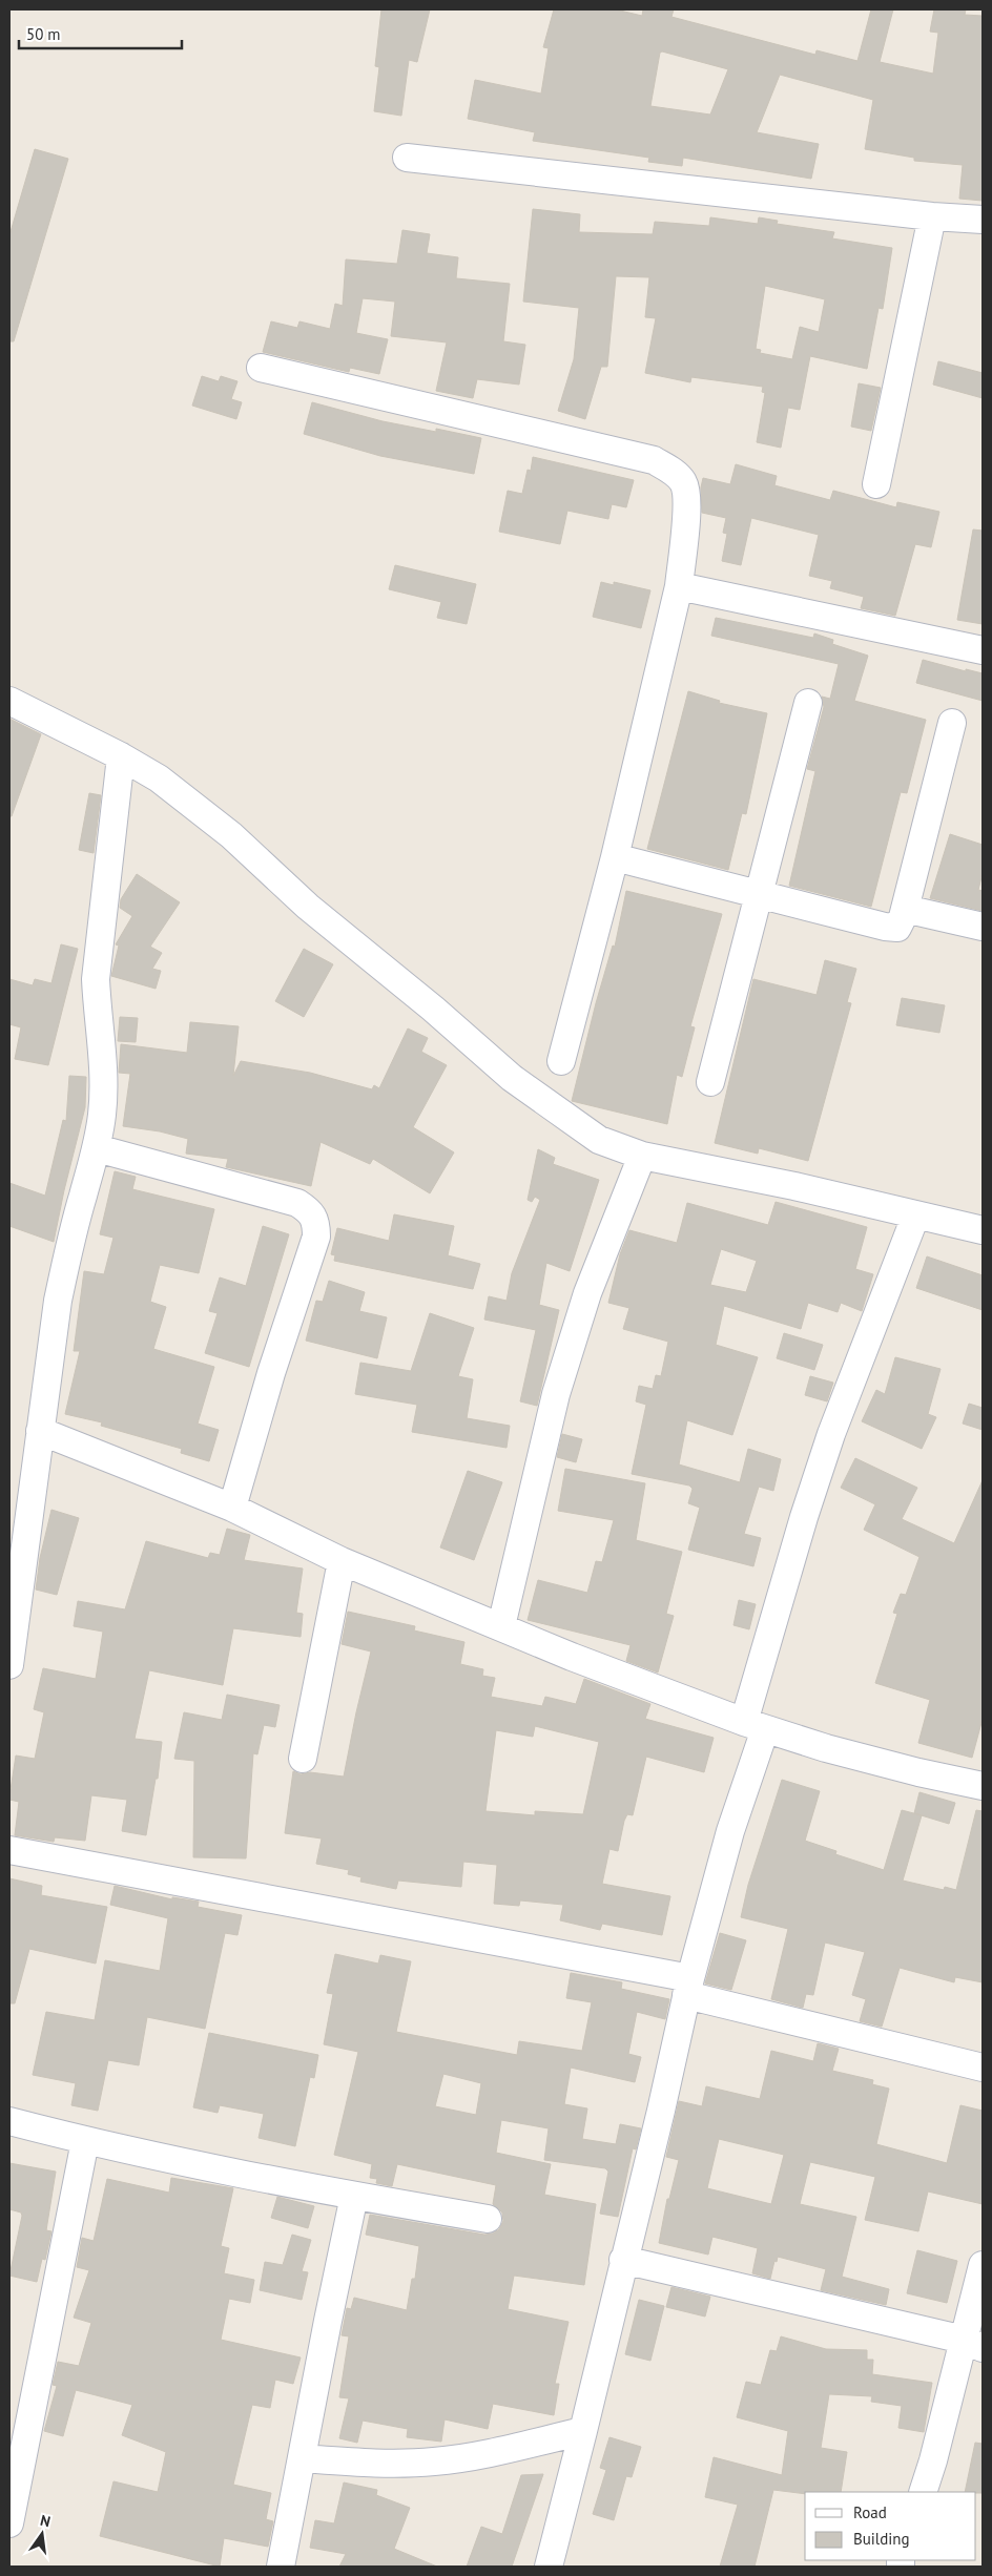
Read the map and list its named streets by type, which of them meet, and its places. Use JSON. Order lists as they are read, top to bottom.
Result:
{
  "legend": ["Road", "Building"],
  "scale_bar": "50 m",
  "north": "top"
}
